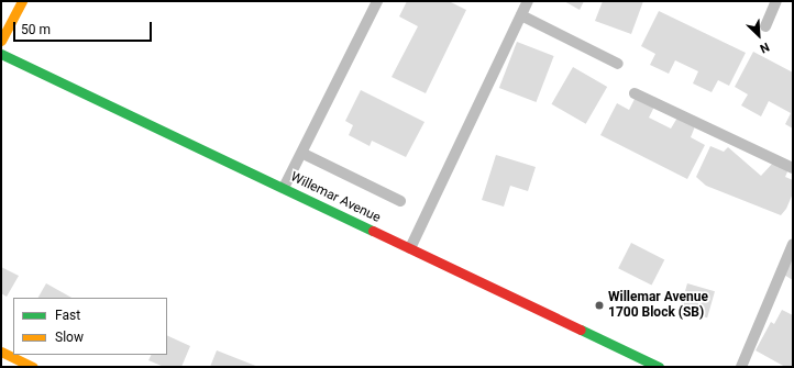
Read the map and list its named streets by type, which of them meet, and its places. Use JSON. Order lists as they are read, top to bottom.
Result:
{
  "streets": {
    "street": ["Willemar Avenue"]
  },
  "places": ["Willemar Avenue 1700 Block (SB)"],
  "legend": ["Fast", "Slow"],
  "scale_bar": "50 m",
  "north": "bottom right"
}
